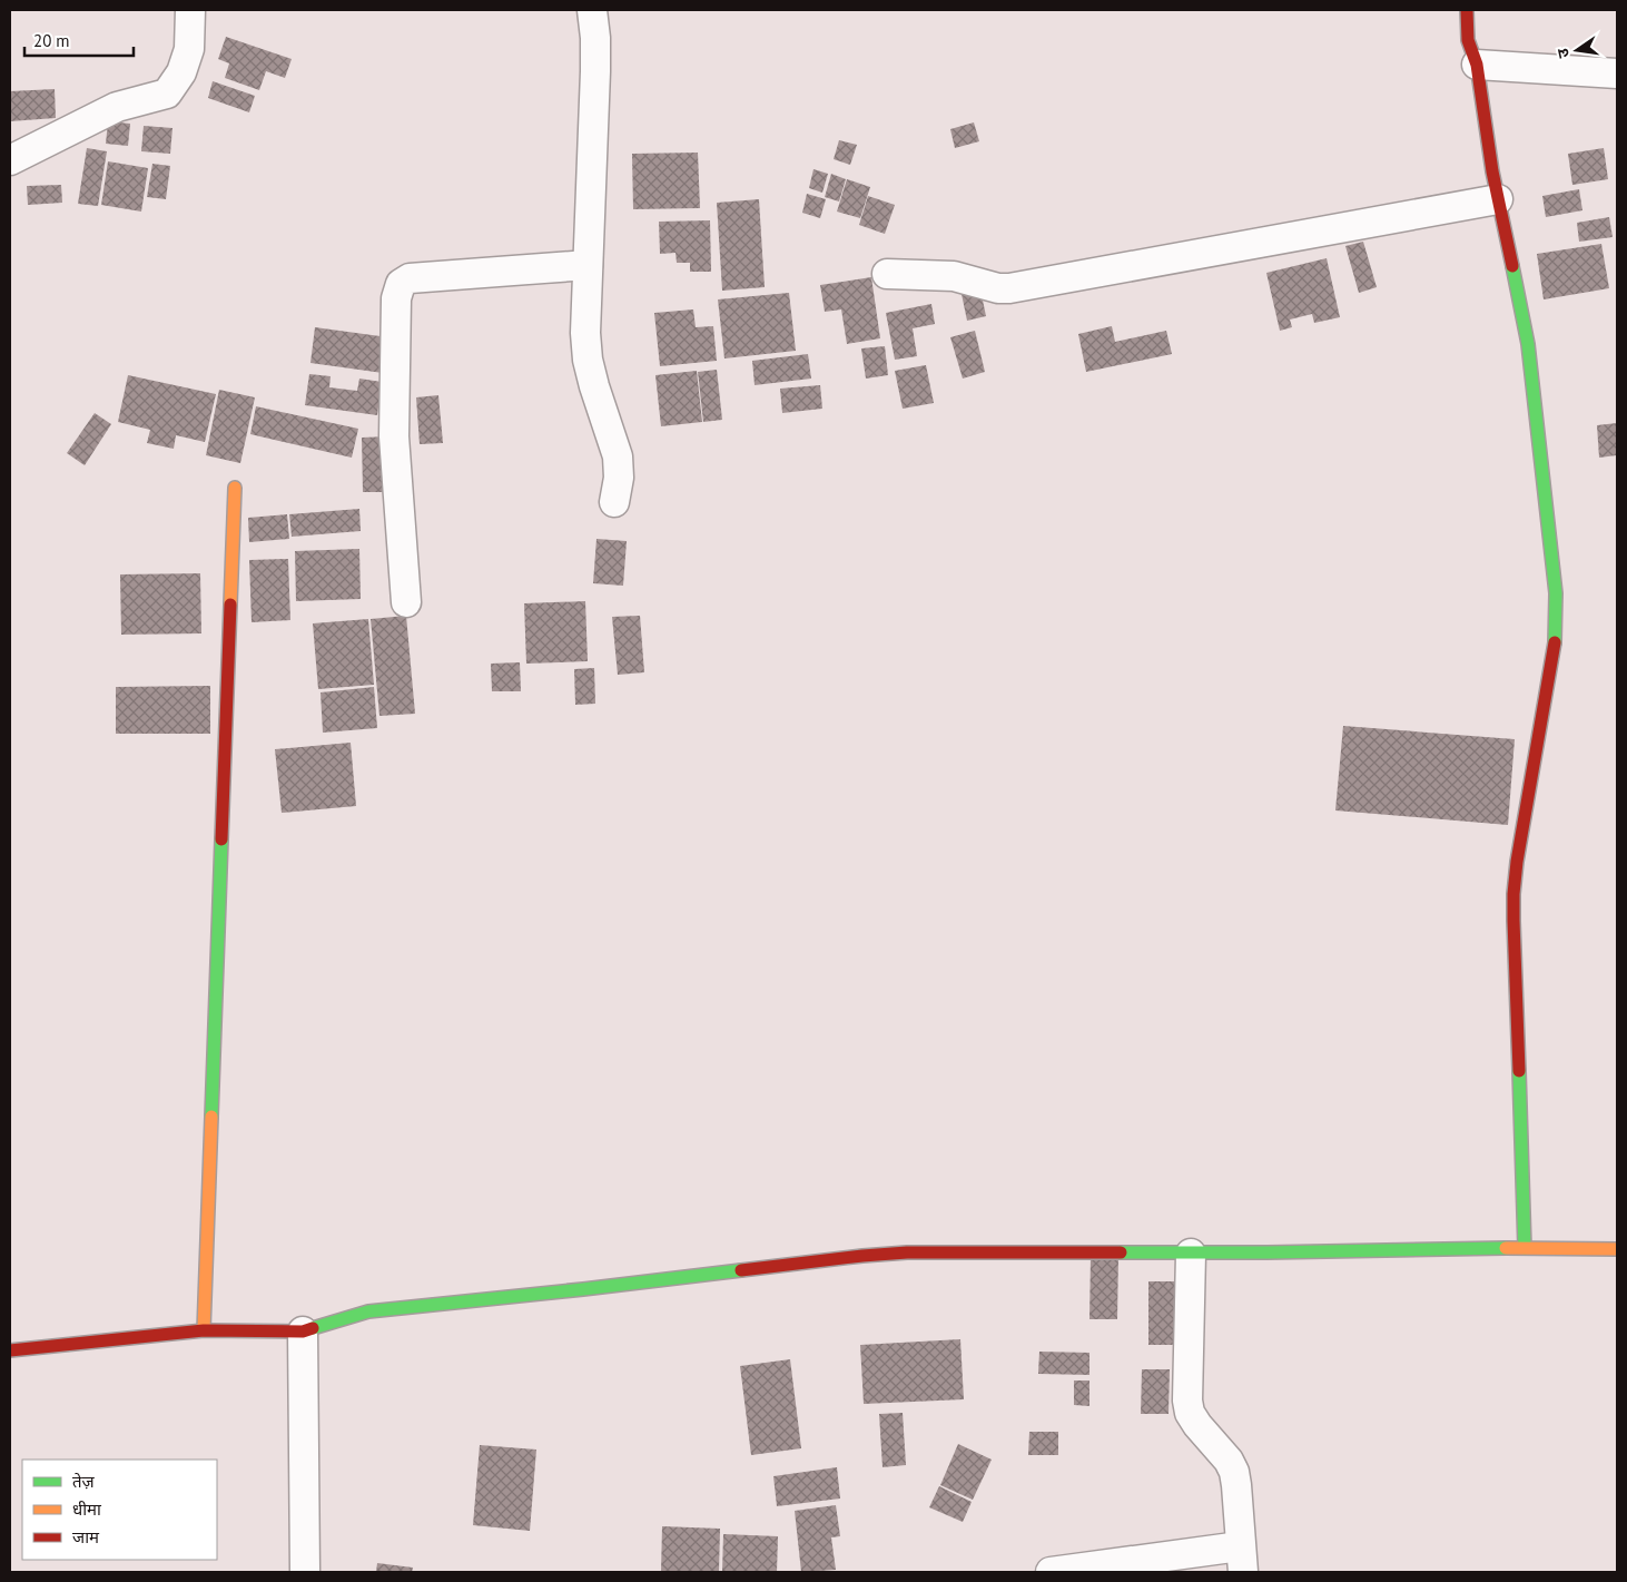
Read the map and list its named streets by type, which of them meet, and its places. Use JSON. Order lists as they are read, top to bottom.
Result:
{
  "legend": ["तेज़", "धीमा", "जाम"],
  "scale_bar": "20 m",
  "north": "left"
}
